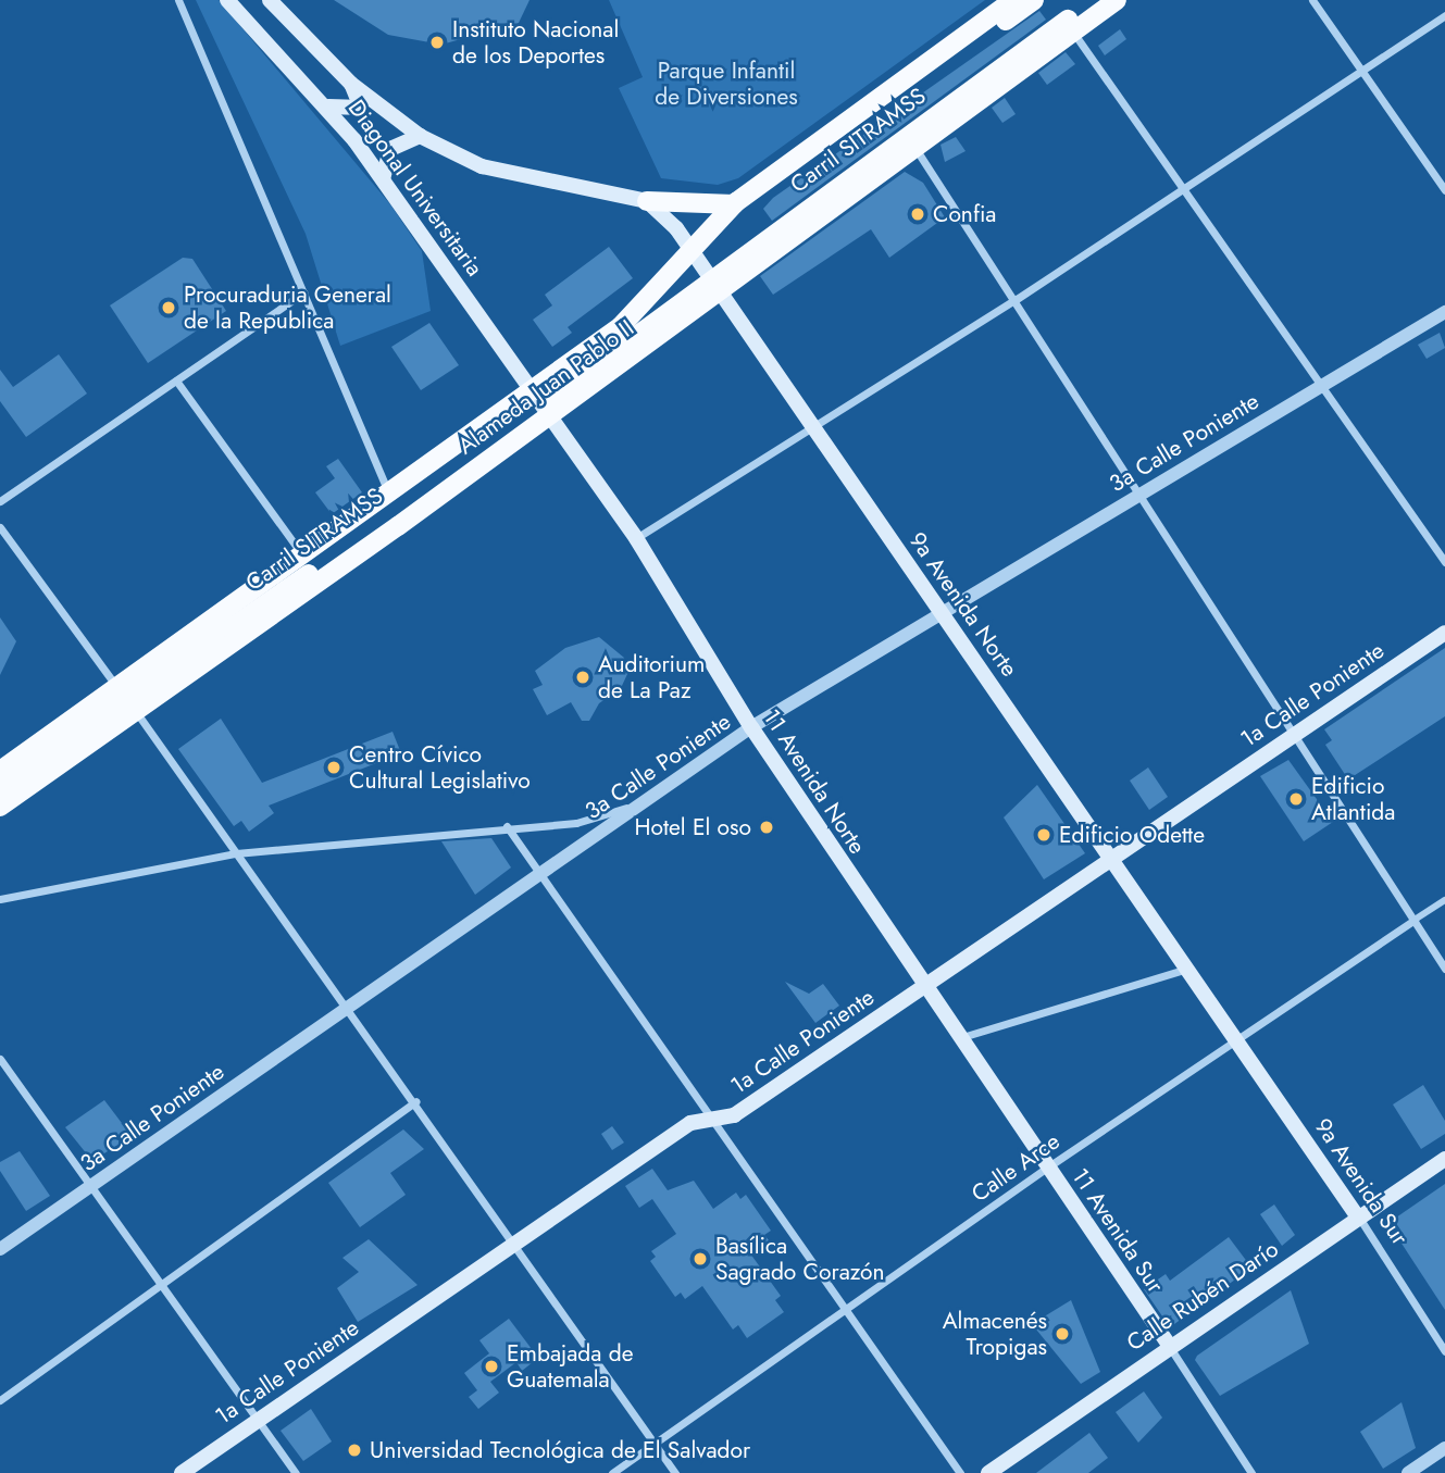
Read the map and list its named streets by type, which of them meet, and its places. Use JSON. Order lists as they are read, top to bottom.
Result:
{
  "streets": {
    "main road": [
      "Carril SITRAMSS",
      "Diagonal Universitaria",
      "Alameda Juan Pablo II",
      "9a Avenida Norte",
      "1a Calle Poniente",
      "11 Avenida Norte",
      "9a Avenida Sur",
      "11 Avenida Sur",
      "Calle Rubén Darío"
    ],
    "street": ["3a Calle Poniente", "Calle Arce"]
  },
  "crossings": [
    ["Carril SITRAMSS", "Diagonal Universitaria"],
    ["Carril SITRAMSS", "Alameda Juan Pablo II"],
    ["Carril SITRAMSS", "9a Avenida Norte"],
    ["Carril SITRAMSS", "11 Avenida Norte"],
    ["Diagonal Universitaria", "Alameda Juan Pablo II"],
    ["Diagonal Universitaria", "9a Avenida Norte"],
    ["Diagonal Universitaria", "11 Avenida Norte"],
    ["Alameda Juan Pablo II", "9a Avenida Norte"],
    ["Alameda Juan Pablo II", "11 Avenida Norte"],
    ["3a Calle Poniente", "9a Avenida Norte"],
    ["3a Calle Poniente", "11 Avenida Norte"],
    ["9a Avenida Norte", "1a Calle Poniente"],
    ["9a Avenida Norte", "Calle Arce"],
    ["9a Avenida Norte", "9a Avenida Sur"],
    ["1a Calle Poniente", "11 Avenida Norte"],
    ["11 Avenida Norte", "Calle Arce"],
    ["11 Avenida Norte", "11 Avenida Sur"],
    ["Calle Arce", "9a Avenida Sur"],
    ["Calle Arce", "11 Avenida Sur"],
    ["9a Avenida Sur", "Calle Rubén Darío"],
    ["11 Avenida Sur", "Calle Rubén Darío"]
  ],
  "parks": ["Parque Infantil de Diversiones"],
  "places": [
    "Instituto Nacional de los Deportes",
    "Confia",
    "Procuraduria General de la Republica",
    "Auditorium de La Paz",
    "Centro Cívico Cultural Legislativo",
    "Edificio Atlantida",
    "Hotel El oso",
    "Edificio Odette",
    "Basílica Sagrado Corazón",
    "Almacenés Tropigas",
    "Embajada de Guatemala",
    "Universidad Tecnológica de El Salvador"
  ]
}
